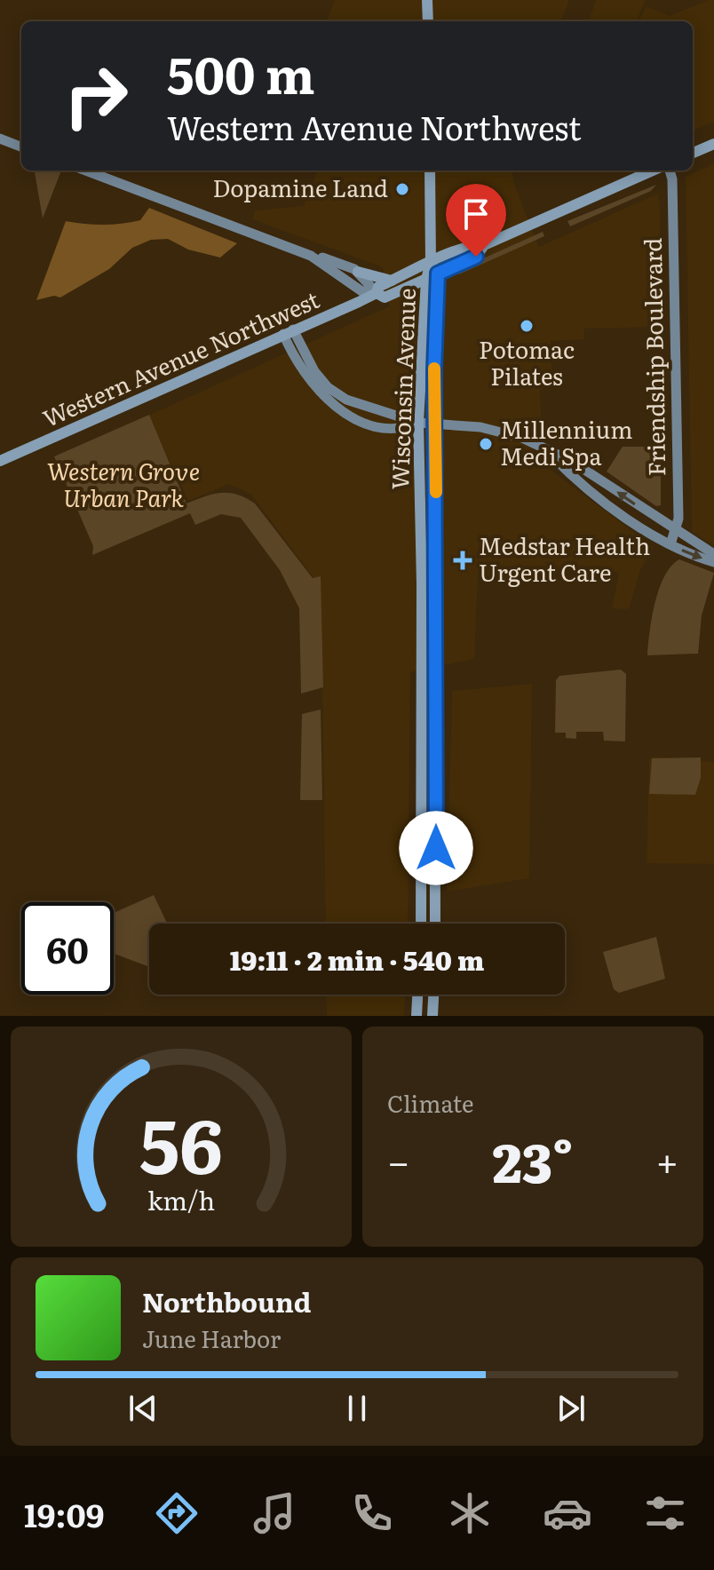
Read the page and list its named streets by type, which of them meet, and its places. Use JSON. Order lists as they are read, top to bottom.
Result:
{
  "streets": {
    "main road": ["Western Avenue Northwest", "Wisconsin Avenue"],
    "street": ["Friendship Boulevard"]
  },
  "crossings": [
    ["Western Avenue Northwest", "Wisconsin Avenue"]
  ],
  "parks": ["Western Grove Urban Park"],
  "places": {
    "other": ["Dopamine Land", "Potomac Pilates", "Millennium Medi Spa"],
    "health": ["Medstar Health Urgent Care"]
  },
  "page": {
    "turn": ["500 m", "Western Avenue Northwest"],
    "limit": "60",
    "trip": "19:11 · 2 min · 540 m",
    "tile": "Climate",
    "heat": ["−", "23°", "+"],
    "song": ["Northbound", "June Harbor"],
    "tabs": "19:09",
    "gauge": ["56", "km/h"]
  }
}
